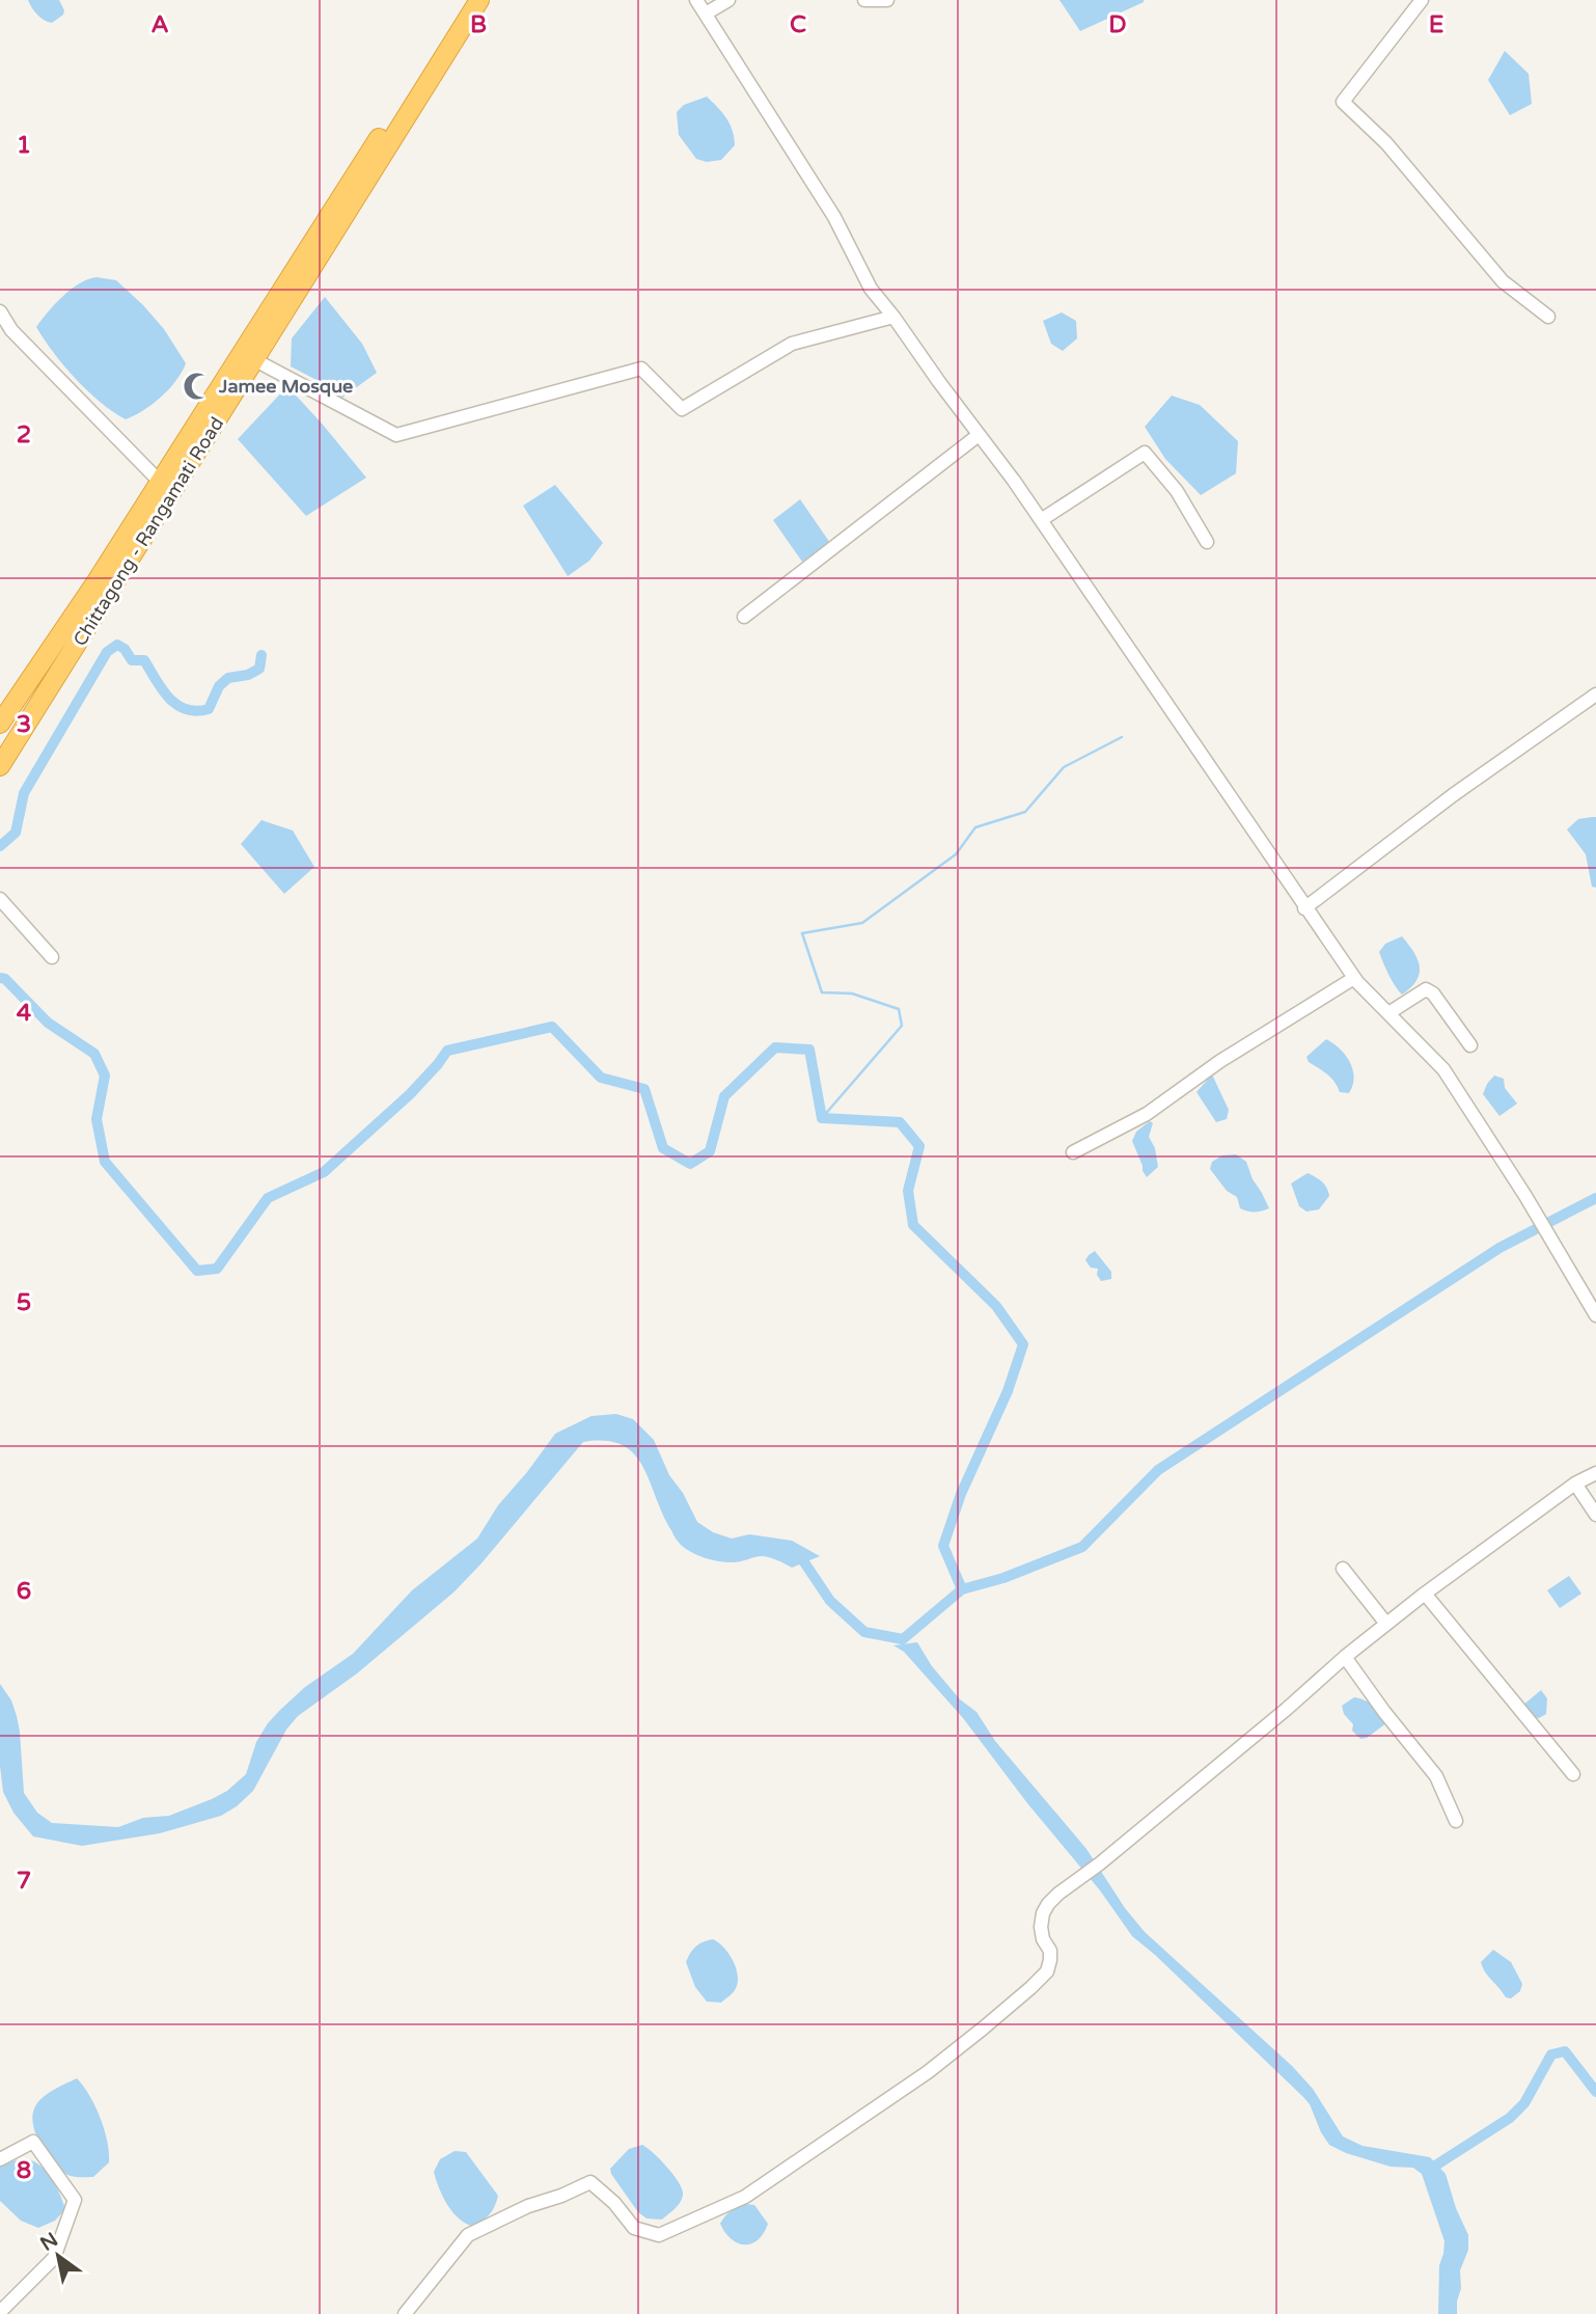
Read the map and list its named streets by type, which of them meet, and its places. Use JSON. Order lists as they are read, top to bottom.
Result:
{
  "streets": {
    "highway": ["Chittagong - Rangamati Road"]
  },
  "places": {
    "mosque": ["Jamee Mosque"]
  },
  "north": "top left",
  "grid": {
    "columns": [
      "A",
      "B",
      "C",
      "D",
      "E"
    ],
    "rows": [
      "1",
      "2",
      "3",
      "4",
      "5",
      "6",
      "7",
      "8"
    ]
  }
}
